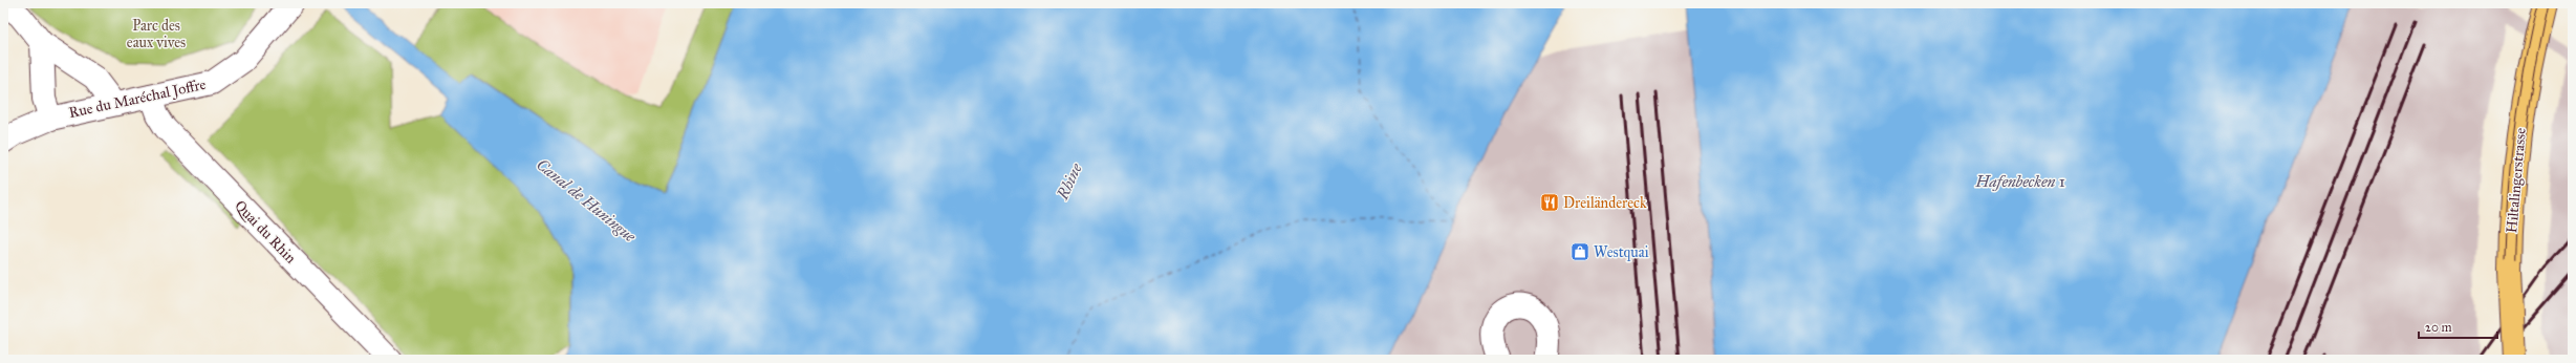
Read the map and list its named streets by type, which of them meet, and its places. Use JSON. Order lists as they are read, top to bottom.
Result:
{
  "streets": {
    "main road": ["Hiltalingerstrasse"],
    "street": ["Rue du Maréchal Joffre", "Quai du Rhin"]
  },
  "crossings": [
    ["Rue du Maréchal Joffre", "Quai du Rhin"]
  ],
  "water": ["Rhine", "Hafenbecken 1", "Canal de Huningue"],
  "parks": ["Parc des eaux vives"],
  "places": {
    "restaurant": ["Dreiländereck"],
    "shop": ["Westquai"]
  },
  "scale_bar": "20 m"
}
